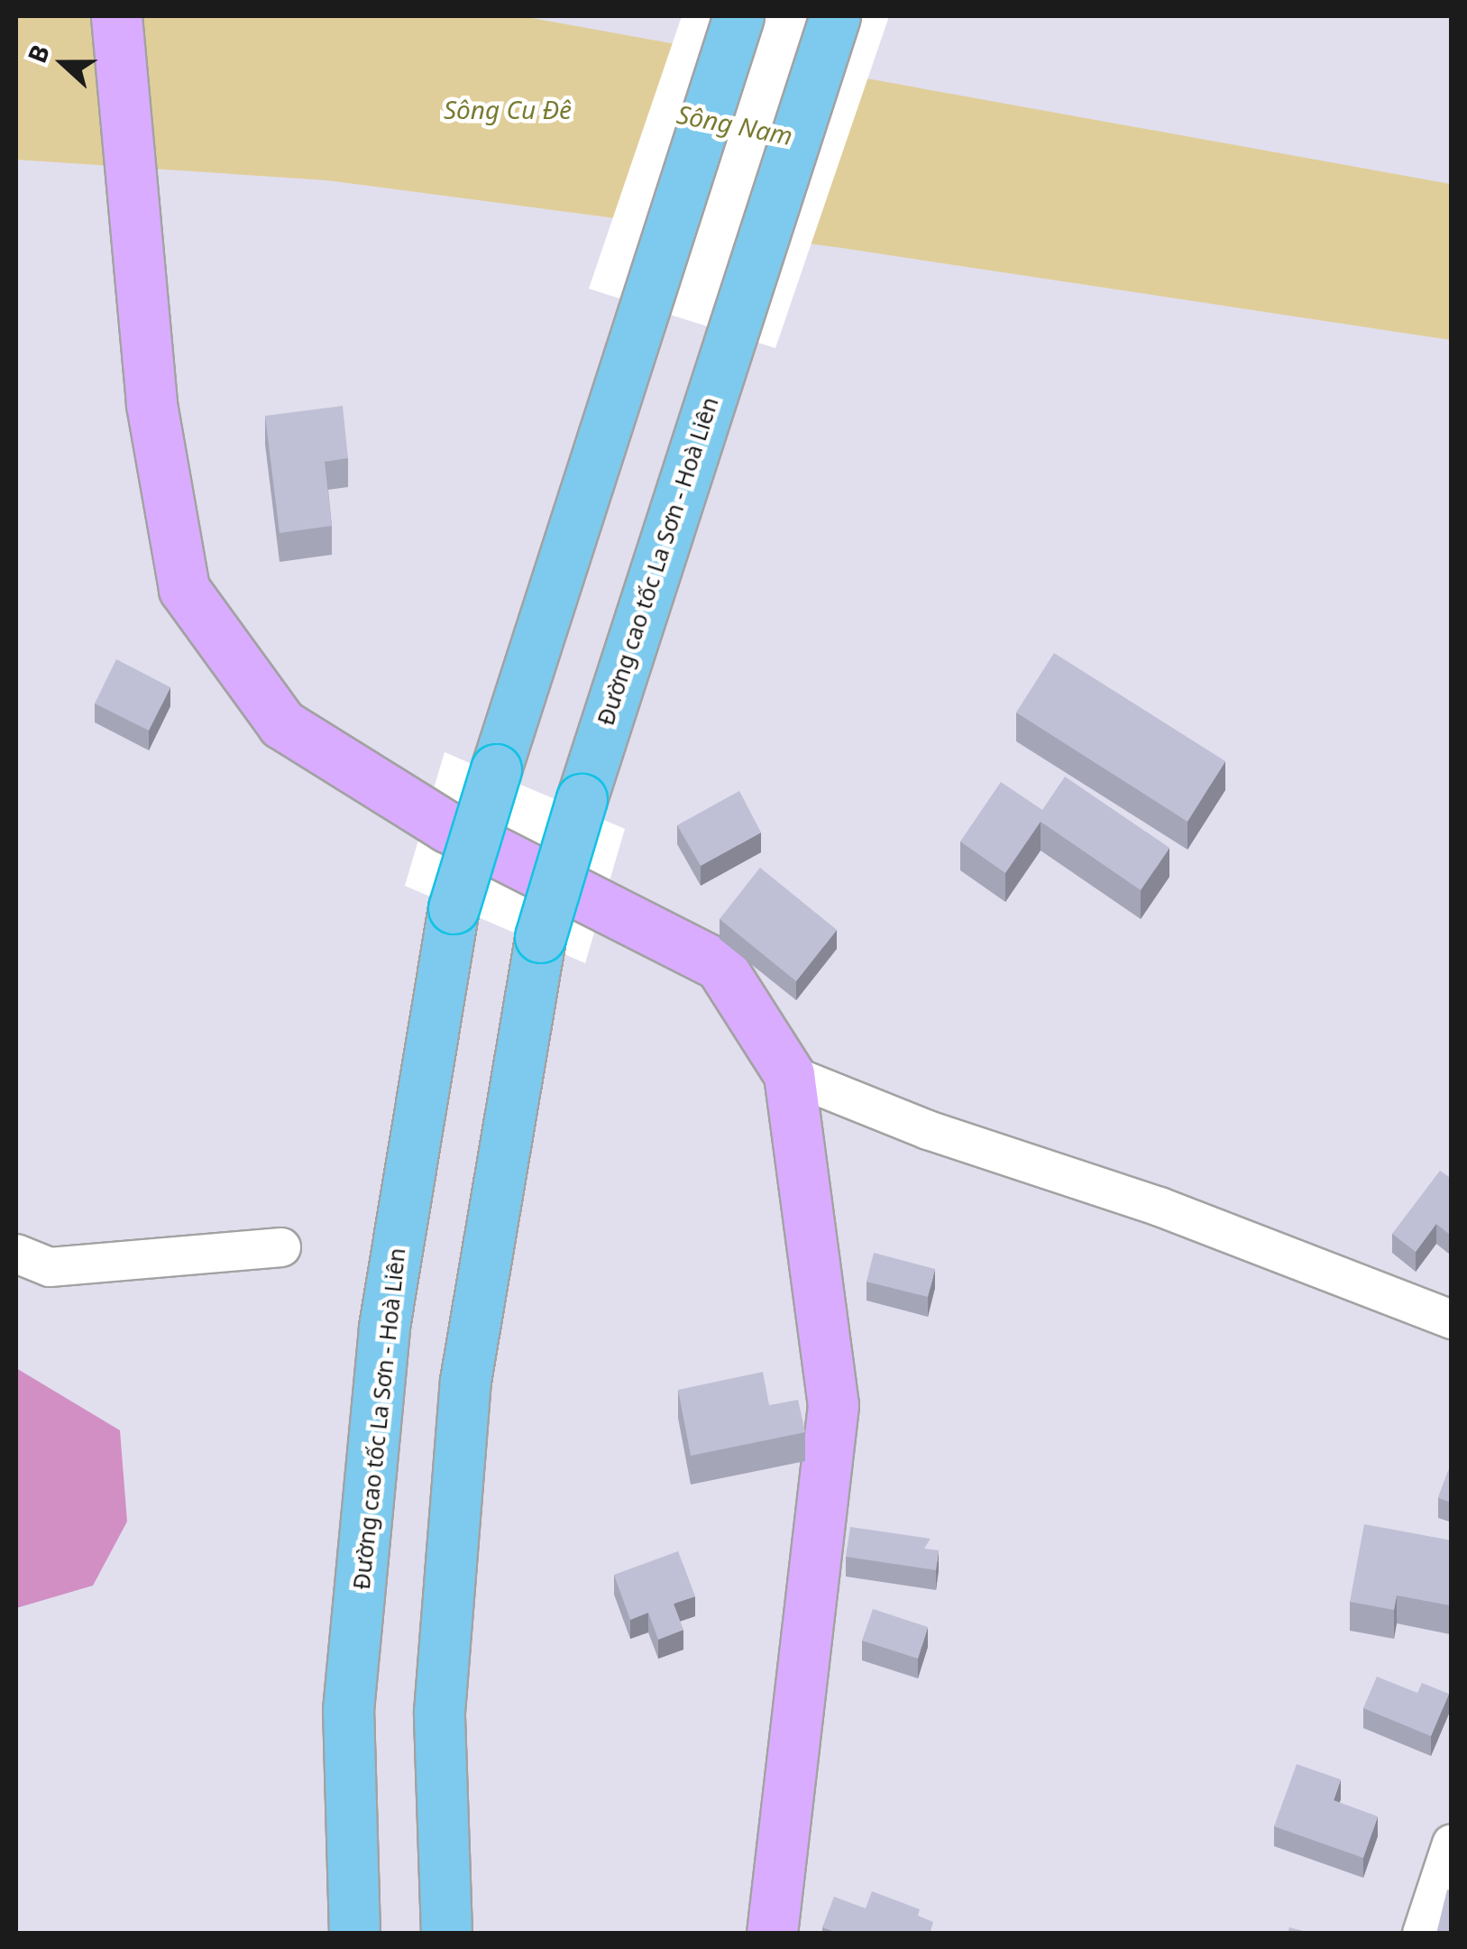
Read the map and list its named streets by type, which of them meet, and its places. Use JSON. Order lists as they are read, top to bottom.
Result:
{
  "streets": {
    "highway": ["Đường cao tốc La Sơn - Hoà Liên"]
  },
  "water": ["Sông Cu Đê", "Sông Nam"],
  "north": "left"
}
